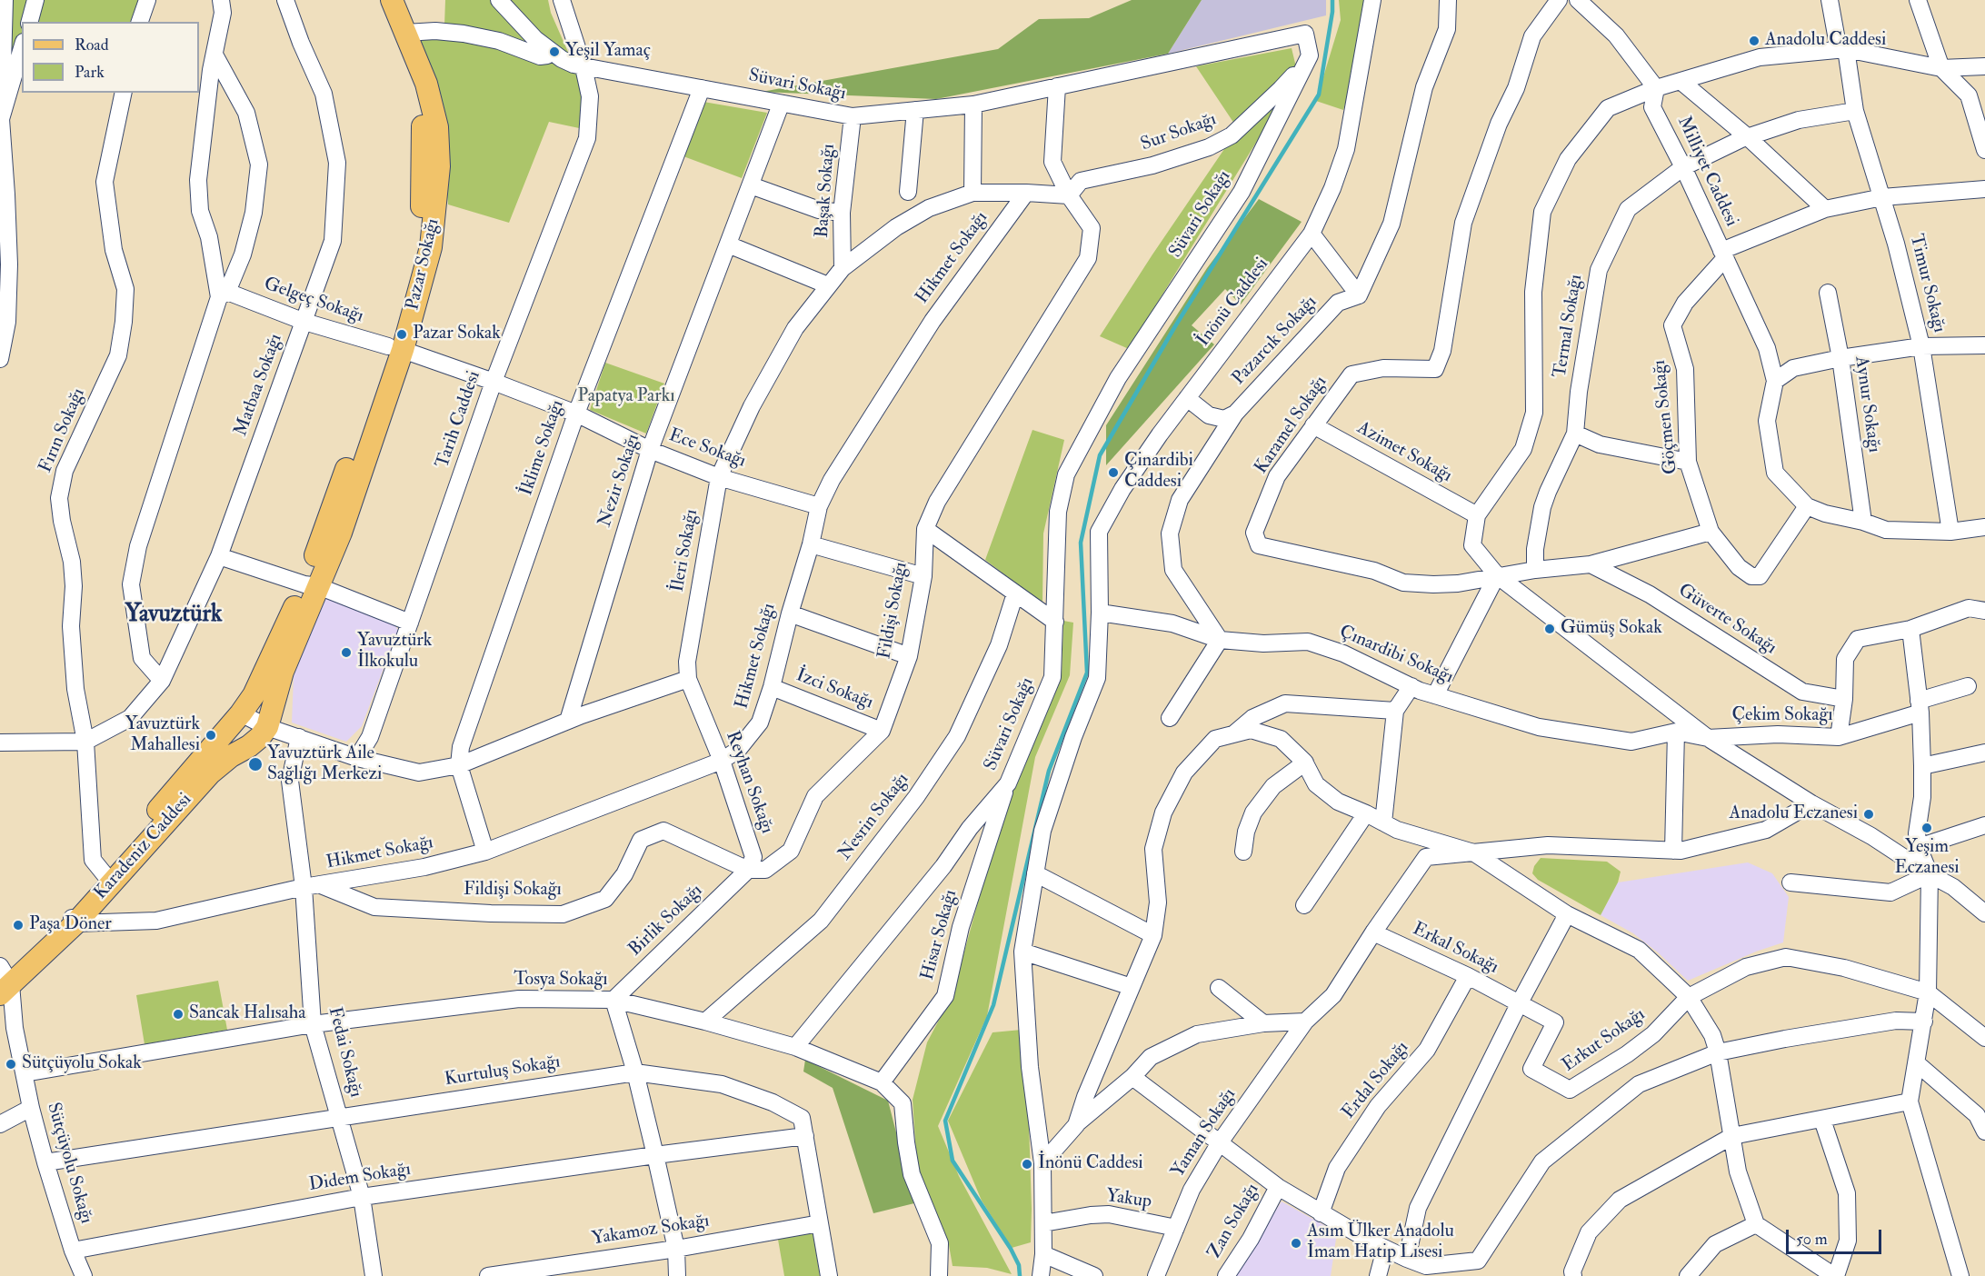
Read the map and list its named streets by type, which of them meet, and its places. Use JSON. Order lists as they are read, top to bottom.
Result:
{
  "streets": {
    "main road": ["Pazar Sokağı", "Karadeniz Caddesi"],
    "street": [
      "Süvari Sokağı",
      "Sur Sokağı",
      "Milliyet Caddesi",
      "Başak Sokağı",
      "Hikmet Sokağı",
      "Timur Sokağı",
      "Gelgeç Sokağı",
      "İnönü Caddesi",
      "Termal Sokağı",
      "Pazarcık Sokağı",
      "Matbaa Sokağı",
      "Aynur Sokağı",
      "Göçmen Sokağı",
      "Tarih Caddesi",
      "Karamel Sokağı",
      "Fırın Sokağı",
      "İklime Sokağı",
      "Ece Sokağı",
      "Azimet Sokağı",
      "Nezir Sokağı",
      "İleri Sokağı",
      "Fildişi Sokağı",
      "Güverte Sokağı",
      "Çınardibi Sokağı",
      "İzci Sokağı",
      "Çekim Sokağı",
      "Reyhan Sokağı",
      "Nesrin Sokağı",
      "Birlik Sokağı",
      "Hisar Sokağı",
      "Erkal Sokağı",
      "Tosya Sokağı",
      "Erkut Sokağı",
      "Fedai Sokağı",
      "Kurtuluş Sokağı",
      "Erdal Sokağı",
      "Yaman Sokağı",
      "Sütçüyolu Sokağı",
      "Didem Sokağı",
      "Yakup",
      "Zan Sokağı",
      "Yakamoz Sokağı"
    ]
  },
  "crossings": [
    ["Süvari Sokağı", "Sur Sokağı"],
    ["Süvari Sokağı", "Başak Sokağı"],
    ["Süvari Sokağı", "Tarih Caddesi"],
    ["Süvari Sokağı", "İklime Sokağı"],
    ["Süvari Sokağı", "Nezir Sokağı"],
    ["Süvari Sokağı", "Fildişi Sokağı"],
    ["Süvari Sokağı", "Hisar Sokağı"],
    ["Süvari Sokağı", "Tosya Sokağı"],
    ["Sur Sokağı", "İleri Sokağı"],
    ["Sur Sokağı", "Fildişi Sokağı"],
    ["Milliyet Caddesi", "Termal Sokağı"],
    ["Milliyet Caddesi", "Göçmen Sokağı"],
    ["Başak Sokağı", "İleri Sokağı"],
    ["Hikmet Sokağı", "Ece Sokağı"],
    ["Hikmet Sokağı", "İleri Sokağı"],
    ["Hikmet Sokağı", "Fildişi Sokağı"],
    ["Hikmet Sokağı", "İzci Sokağı"],
    ["Hikmet Sokağı", "Reyhan Sokağı"],
    ["Pazar Sokağı", "Gelgeç Sokağı"],
    ["Pazar Sokağı", "Ece Sokağı"],
    ["Pazar Sokağı", "Karadeniz Caddesi"],
    ["Timur Sokağı", "Termal Sokağı"],
    ["Timur Sokağı", "Göçmen Sokağı"],
    ["Gelgeç Sokağı", "Matbaa Sokağı"],
    ["Gelgeç Sokağı", "Ece Sokağı"],
    ["İnönü Caddesi", "Çınardibi Sokağı"],
    ["İnönü Caddesi", "Yakup"],
    ["Termal Sokağı", "Karamel Sokağı"],
    ["Pazarcık Sokağı", "Çınardibi Sokağı"],
    ["Matbaa Sokağı", "Fırın Sokağı"],
    ["Göçmen Sokağı", "Karamel Sokağı"],
    ["Tarih Caddesi", "Ece Sokağı"],
    ["Karamel Sokağı", "Azimet Sokağı"],
    ["Karamel Sokağı", "Güverte Sokağı"],
    ["Fırın Sokağı", "Karadeniz Caddesi"],
    ["İklime Sokağı", "Ece Sokağı"],
    ["Ece Sokağı", "Nezir Sokağı"],
    ["Ece Sokağı", "İleri Sokağı"],
    ["İleri Sokağı", "Fildişi Sokağı"],
    ["İleri Sokağı", "Reyhan Sokağı"],
    ["Fildişi Sokağı", "İzci Sokağı"],
    ["Fildişi Sokağı", "Reyhan Sokağı"],
    ["Fildişi Sokağı", "Karadeniz Caddesi"],
    ["Fildişi Sokağı", "Birlik Sokağı"],
    ["Fildişi Sokağı", "Fedai Sokağı"],
    ["Çınardibi Sokağı", "Çekim Sokağı"],
    ["Reyhan Sokağı", "Birlik Sokağı"],
    ["Nesrin Sokağı", "Tosya Sokağı"],
    ["Birlik Sokağı", "Tosya Sokağı"],
    ["Hisar Sokağı", "Tosya Sokağı"],
    ["Erkal Sokağı", "Erkut Sokağı"],
    ["Erkal Sokağı", "Erdal Sokağı"],
    ["Erkal Sokağı", "Yaman Sokağı"],
    ["Tosya Sokağı", "Fedai Sokağı"],
    ["Tosya Sokağı", "Sütçüyolu Sokağı"],
    ["Fedai Sokağı", "Kurtuluş Sokağı"],
    ["Fedai Sokağı", "Didem Sokağı"],
    ["Kurtuluş Sokağı", "Sütçüyolu Sokağı"],
    ["Kurtuluş Sokağı", "Didem Sokağı"],
    ["Kurtuluş Sokağı", "Yakamoz Sokağı"],
    ["Yaman Sokağı", "Yakup"],
    ["Sütçüyolu Sokağı", "Didem Sokağı"]
  ],
  "districts": ["Yavuztürk"],
  "parks": ["Papatya Parkı"],
  "places": [
    "Anadolu Caddesi",
    "Yeşil Yamaç",
    "Pazar Sokak",
    "Çinardibi Caddesi",
    "Gümüş Sokak",
    "Yavuztürk İlkokulu",
    "Yavuztürk Mahallesi",
    "Yavuztürk Aile Sağlığı Merkezi",
    "Anadolu Eczanesi",
    "Yeşim Eczanesi",
    "Paşa Döner",
    "Sancak Halısaha",
    "Sütçüyolu Sokak",
    "İnönü Caddesi",
    "Asım Ülker Anadolu İmam Hatip Lisesi"
  ],
  "legend": ["Road", "Park"],
  "scale_bar": "50 m"
}
